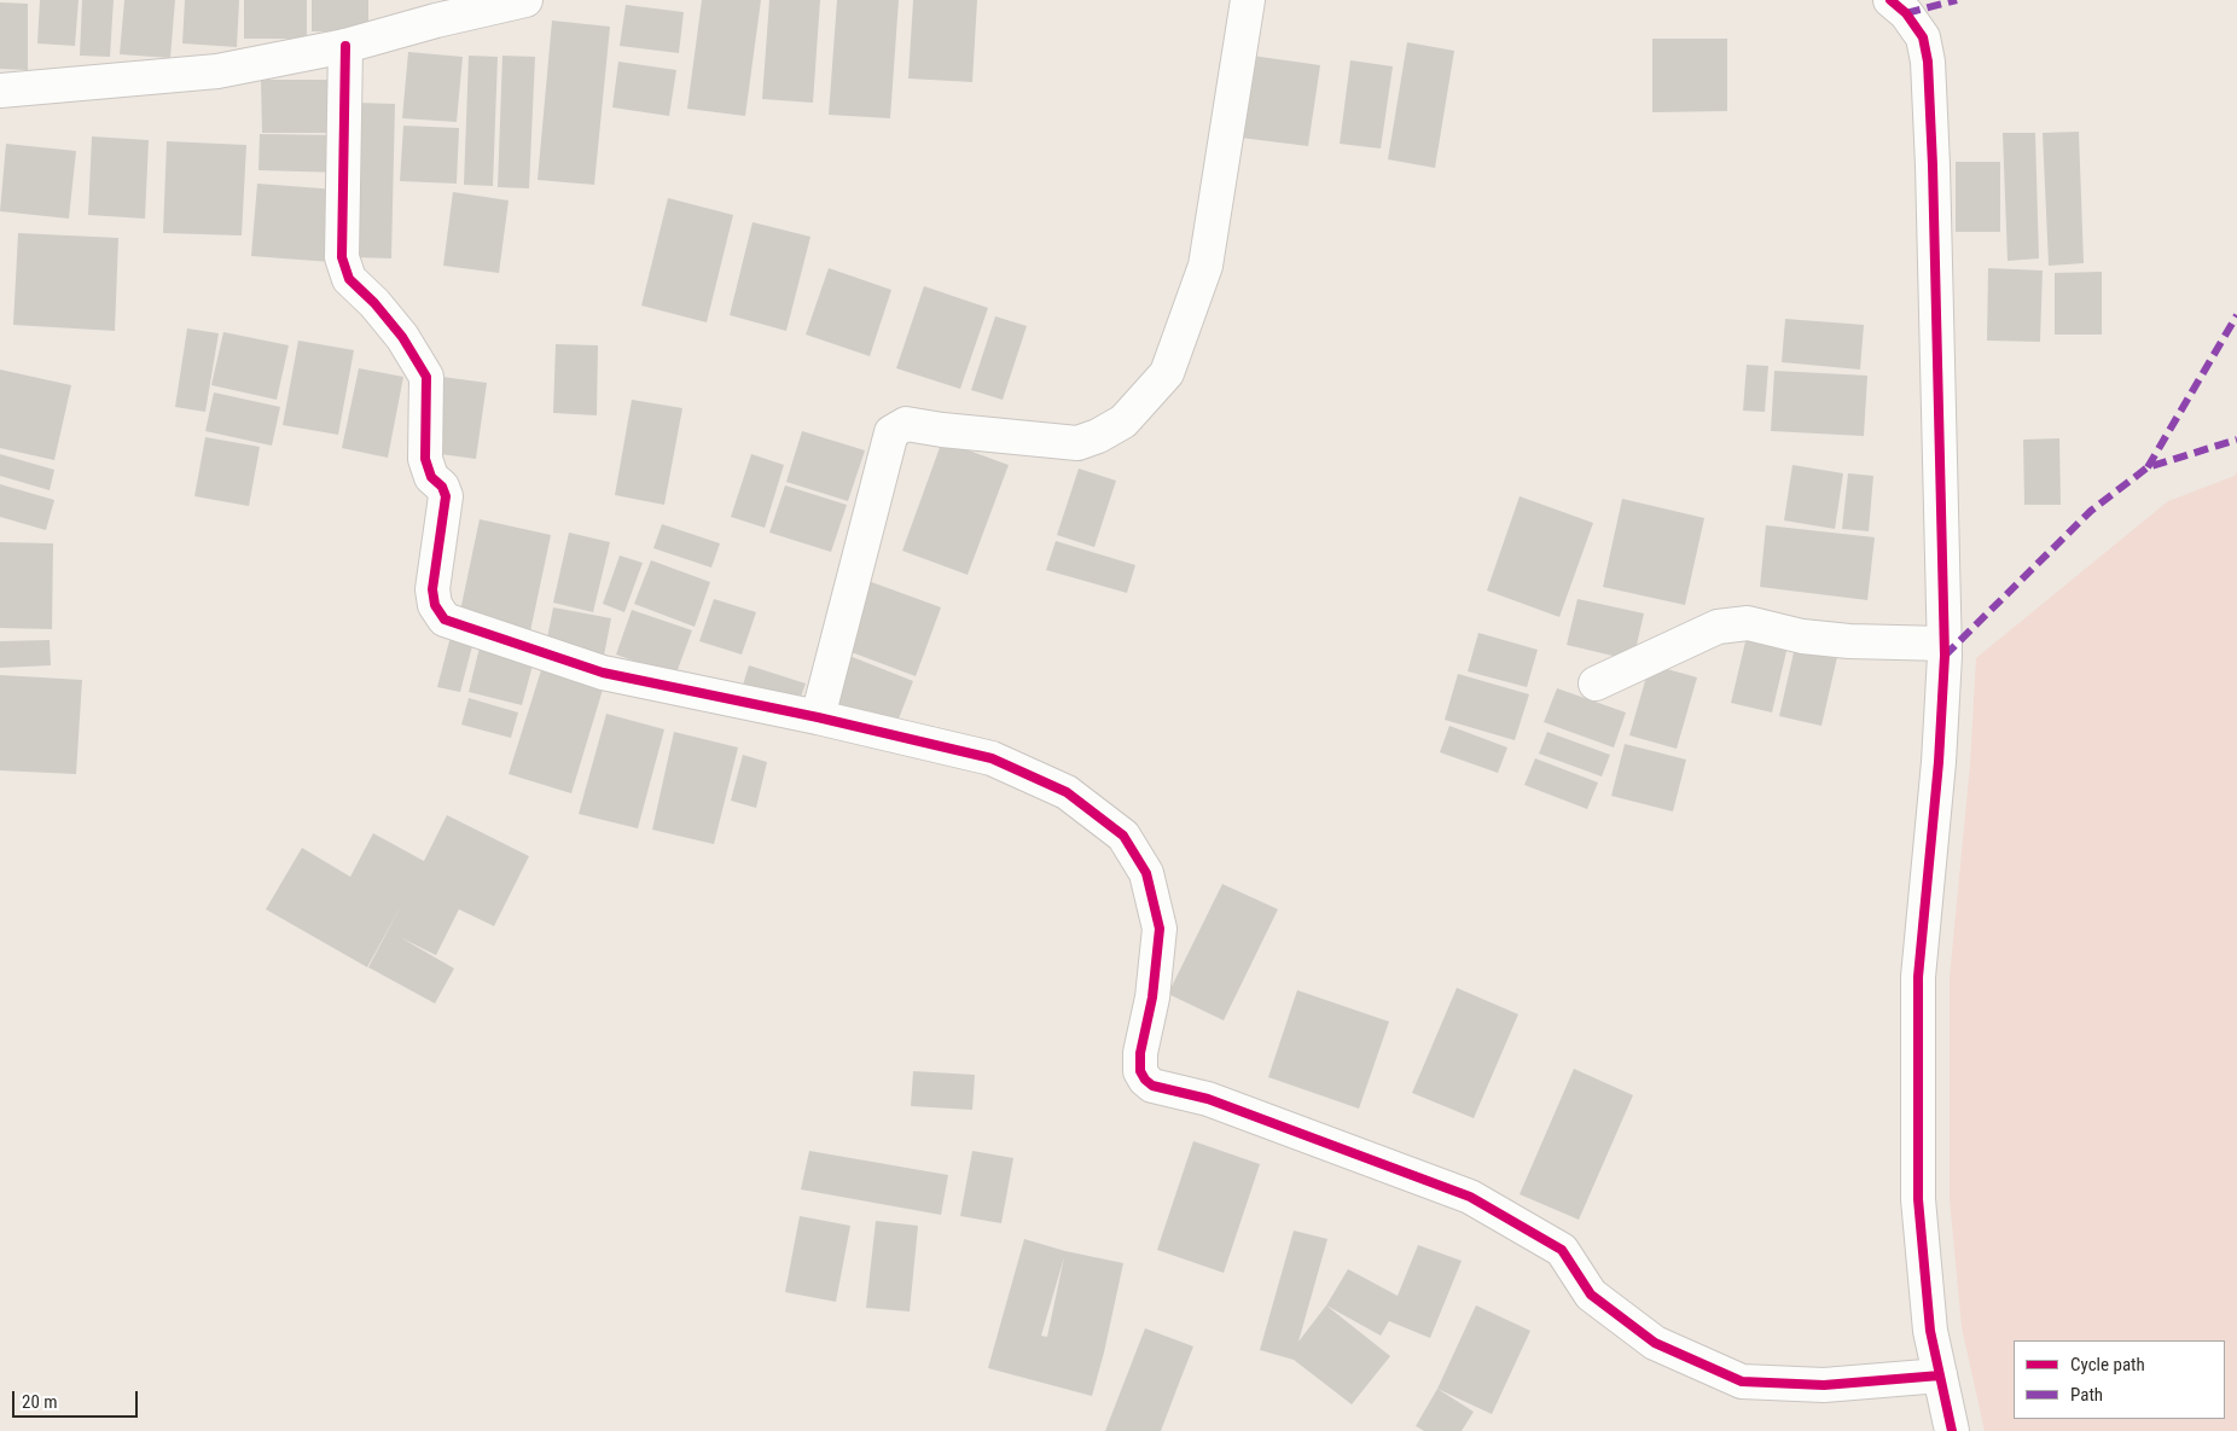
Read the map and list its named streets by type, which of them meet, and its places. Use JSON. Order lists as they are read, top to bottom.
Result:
{
  "legend": ["Cycle path", "Path"],
  "scale_bar": "20 m"
}
